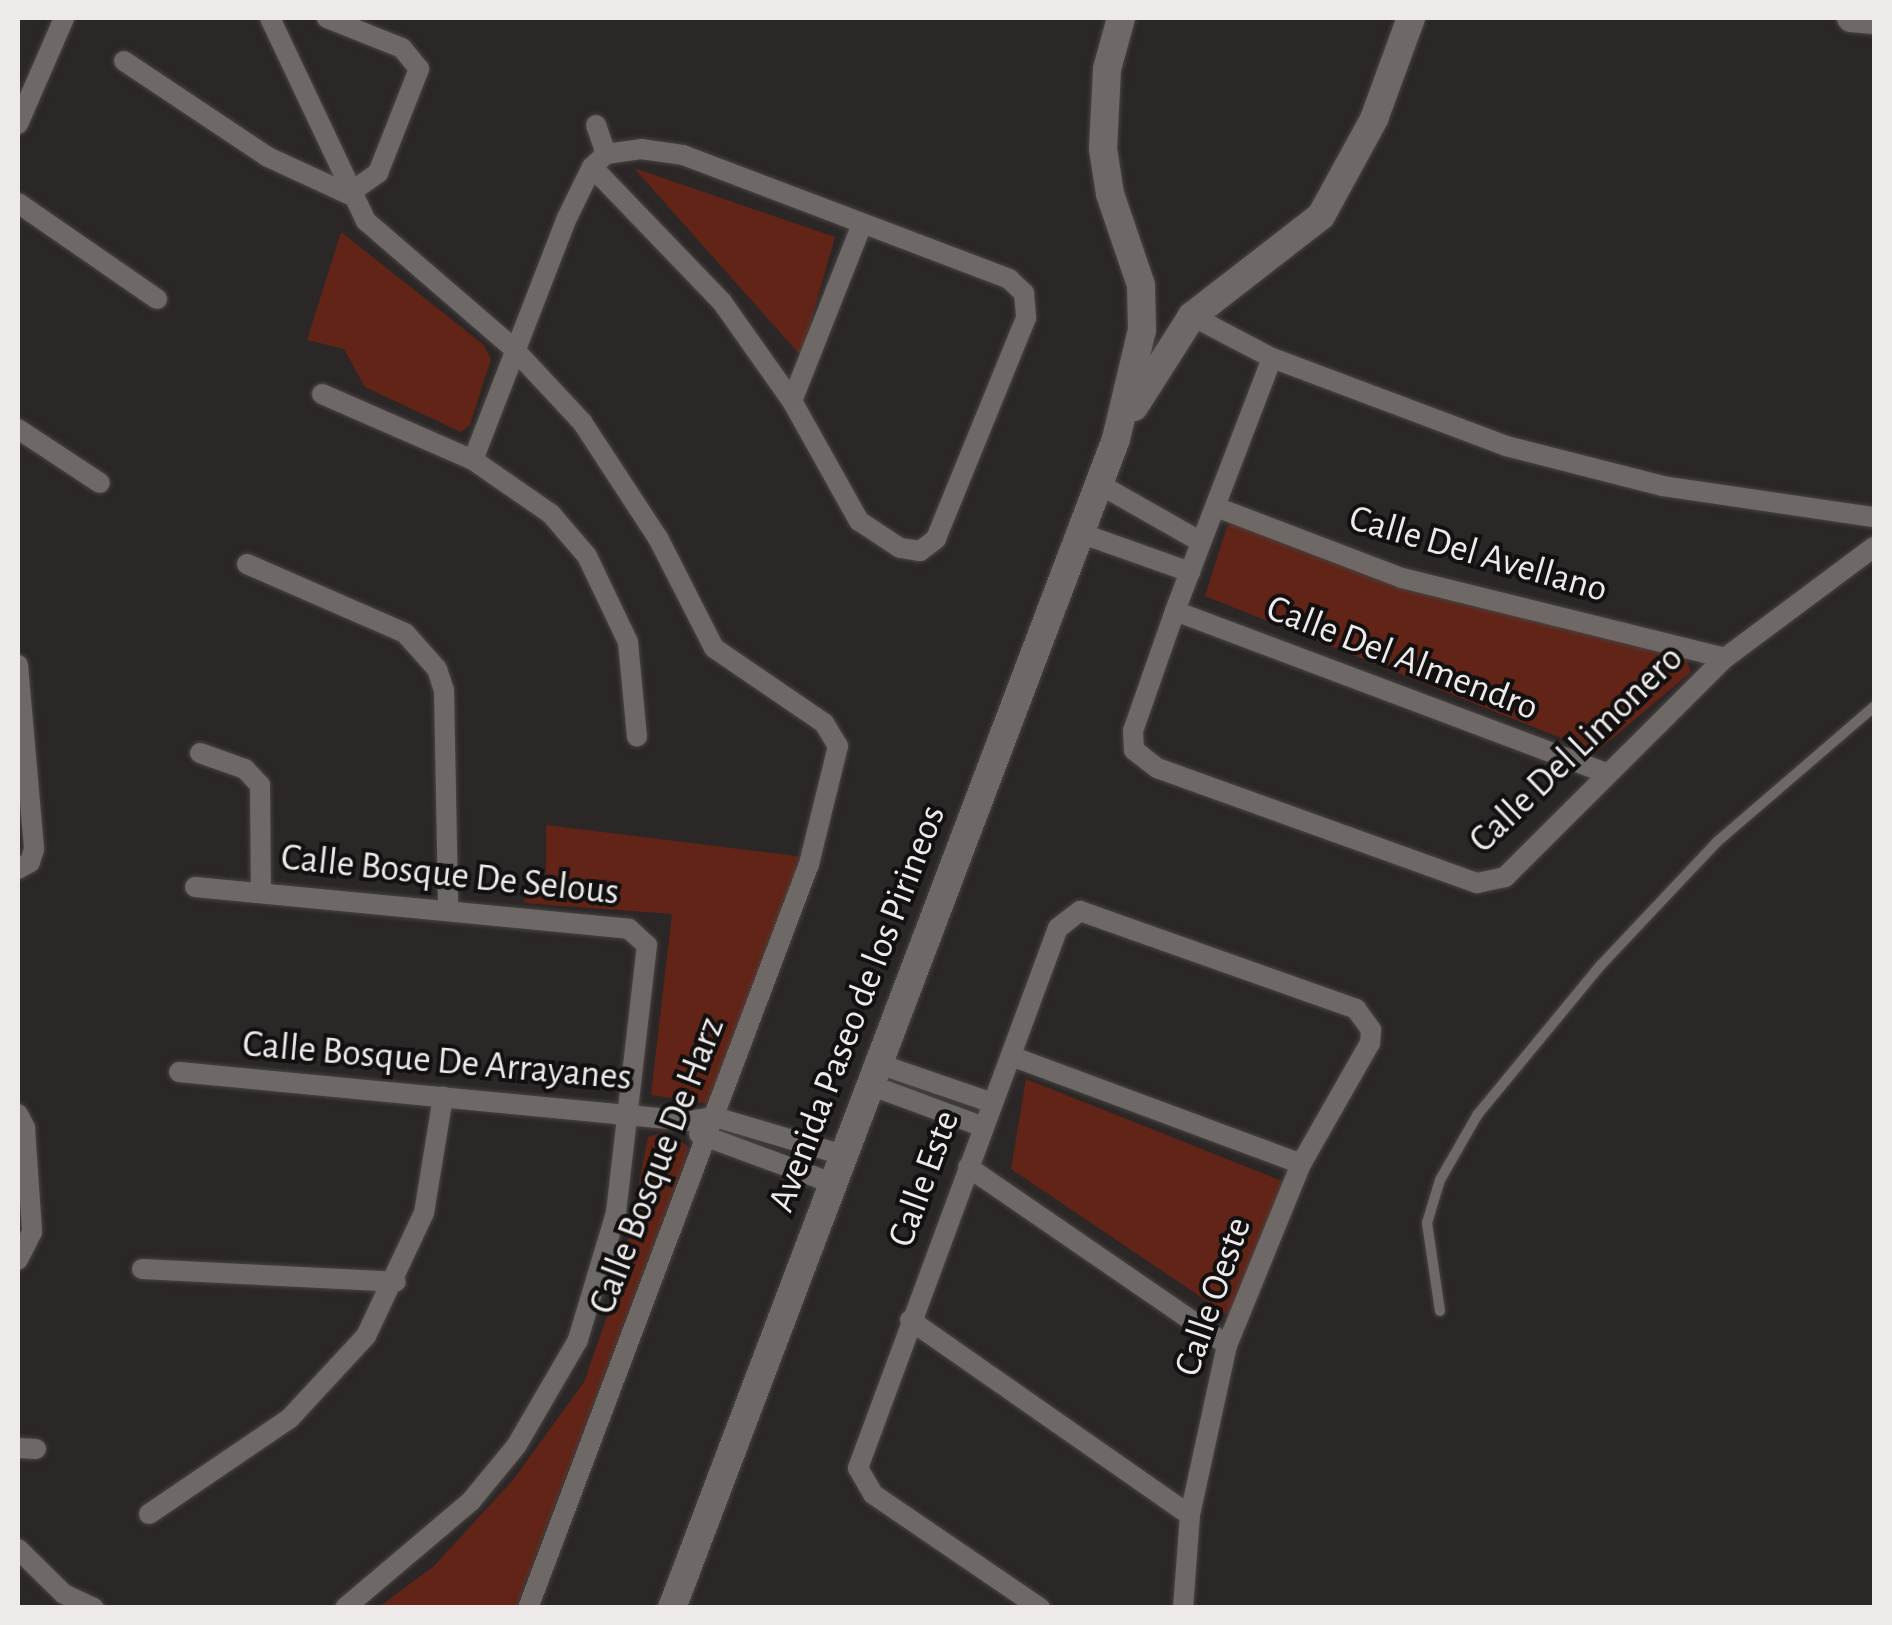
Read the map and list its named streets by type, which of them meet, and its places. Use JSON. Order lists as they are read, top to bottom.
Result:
{
  "streets": {
    "street": [
      "Calle Del Avellano",
      "Calle Del Almendro",
      "Calle Del Limonero",
      "Calle Bosque De Selous",
      "Avenida Paseo de los Pirineos",
      "Calle Bosque De Arrayanes",
      "Calle Bosque De Harz",
      "Calle Este",
      "Calle Oeste"
    ]
  },
  "crossings": [
    ["Calle Del Avellano", "Calle Del Limonero"],
    ["Calle Del Almendro", "Calle Del Limonero"],
    ["Calle Bosque De Selous", "Calle Bosque De Arrayanes"],
    ["Avenida Paseo de los Pirineos", "Calle Bosque De Arrayanes"],
    ["Calle Bosque De Arrayanes", "Calle Bosque De Harz"],
    ["Calle Este", "Calle Oeste"]
  ]
}
